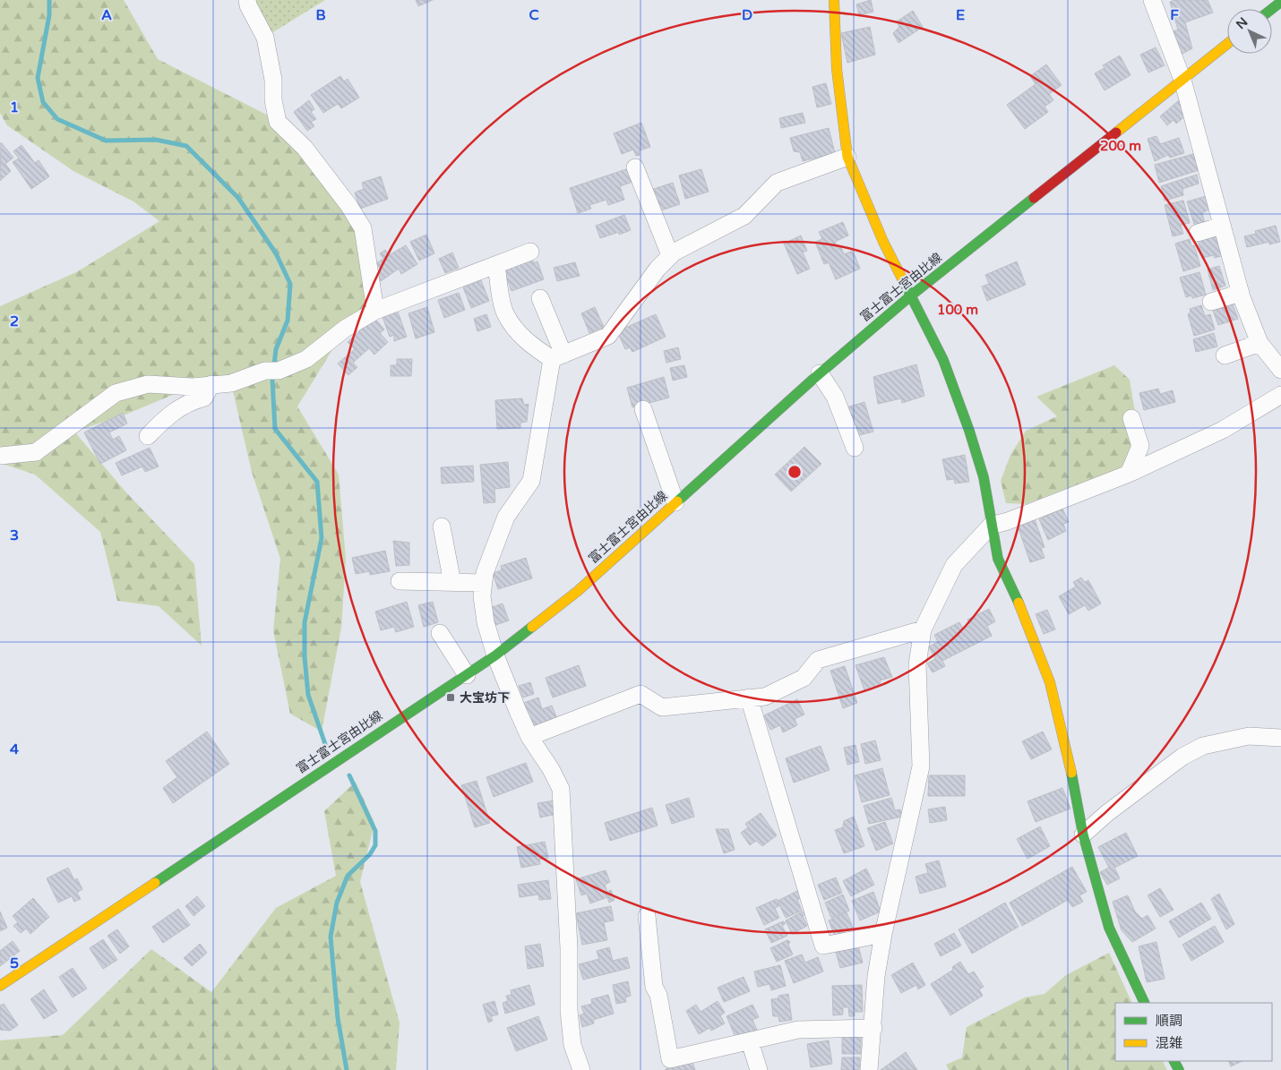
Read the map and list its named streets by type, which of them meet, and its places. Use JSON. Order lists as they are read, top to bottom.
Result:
{
  "streets": {
    "main road": ["富士富士宮由比線"]
  },
  "places": {
    "transit": ["大宝坊下"]
  },
  "legend": ["順調", "混雑"],
  "north": "top left",
  "grid": {
    "columns": [
      "A",
      "B",
      "C",
      "D",
      "E",
      "F"
    ],
    "rows": [
      "1",
      "2",
      "3",
      "4",
      "5"
    ]
  },
  "rings": ["200 m", "100 m"]
}
